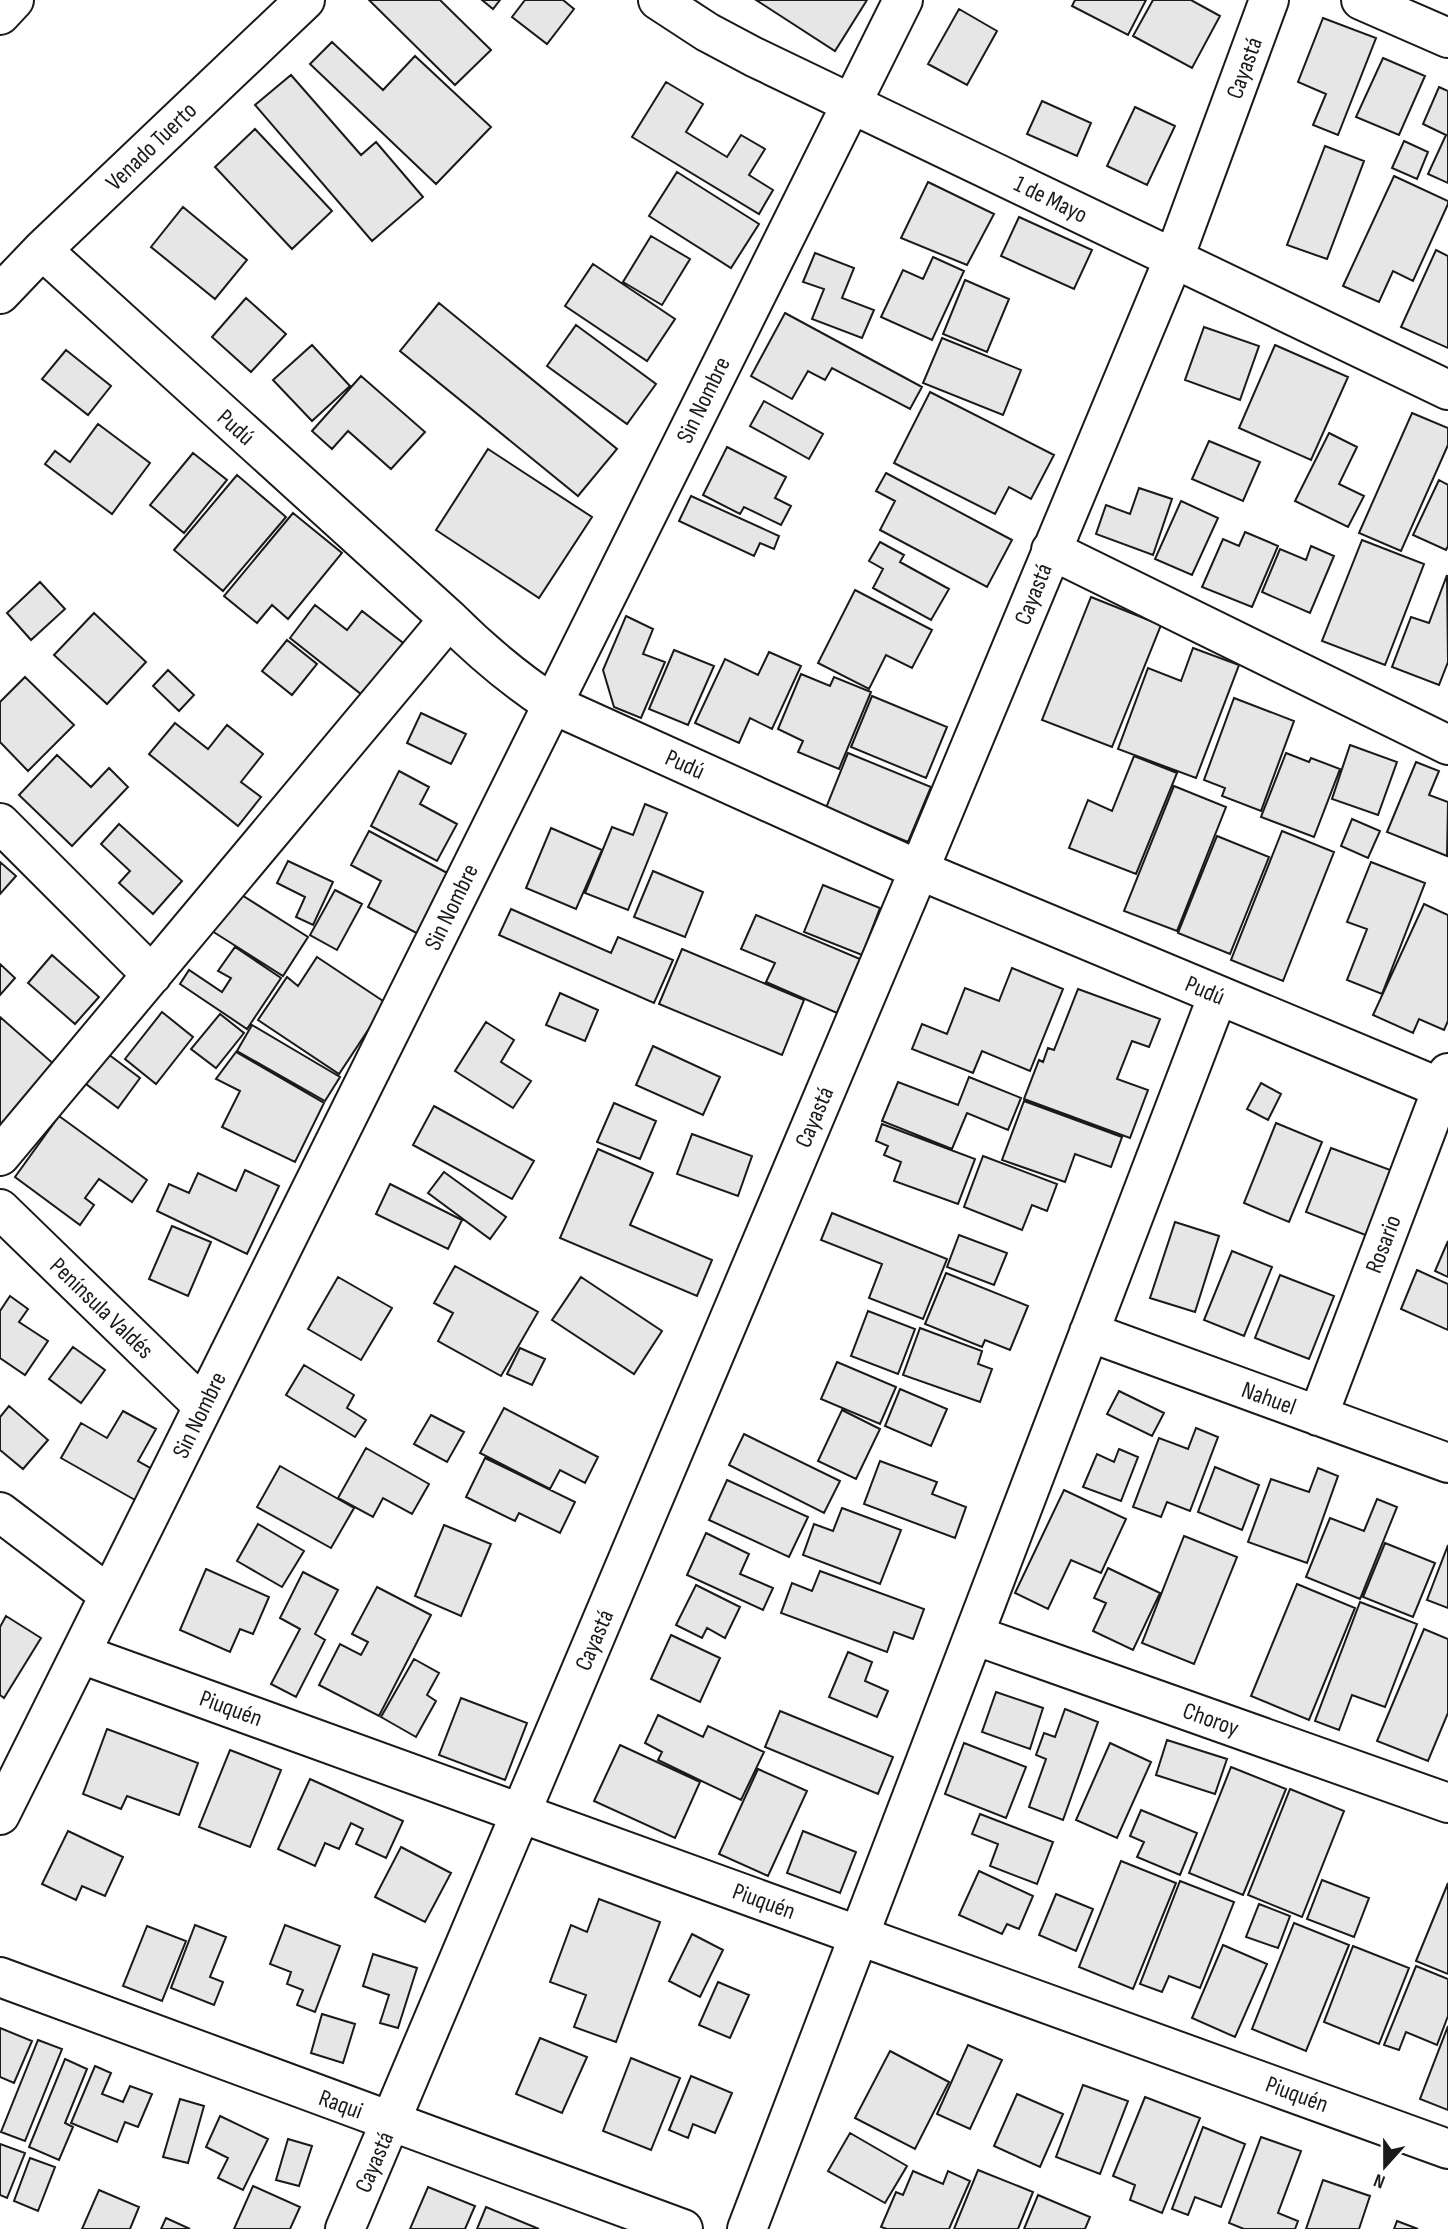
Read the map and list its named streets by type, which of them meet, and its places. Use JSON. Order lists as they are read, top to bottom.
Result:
{
  "streets": {
    "street": [
      "Cayastá",
      "Venado Tuerto",
      "1 de Mayo",
      "Sin Nombre",
      "Pudú",
      "Rosario",
      "Península Valdés",
      "Nahuel",
      "Piuquén",
      "Choroy",
      "Raqui"
    ]
  },
  "crossings": [
    ["Cayastá", "1 de Mayo"],
    ["Cayastá", "Pudú"],
    ["Cayastá", "Piuquén"],
    ["Cayastá", "Raqui"],
    ["Venado Tuerto", "Pudú"],
    ["1 de Mayo", "Sin Nombre"],
    ["Sin Nombre", "Pudú"],
    ["Sin Nombre", "Península Valdés"],
    ["Sin Nombre", "Piuquén"],
    ["Pudú", "Rosario"],
    ["Rosario", "Nahuel"]
  ],
  "north": "bottom"
}
